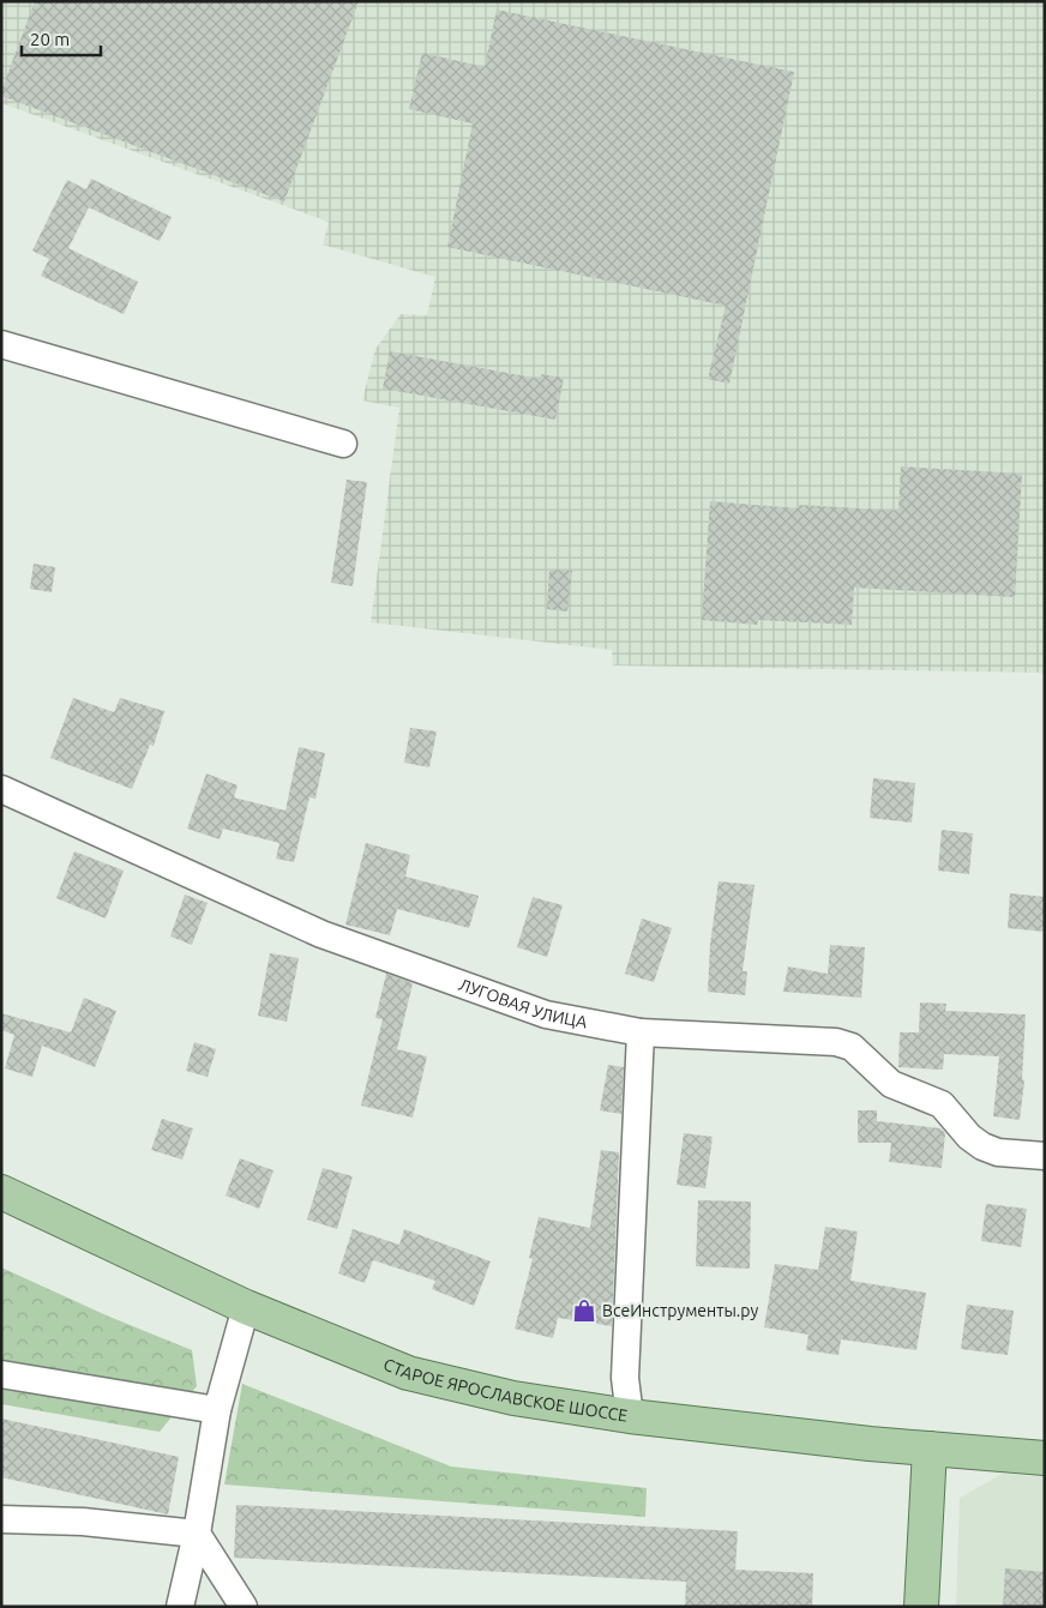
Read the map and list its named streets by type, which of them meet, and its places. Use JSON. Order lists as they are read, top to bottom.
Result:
{
  "streets": {
    "main road": ["СТАРОЕ ЯРОСЛАВСКОЕ ШОССЕ"],
    "street": ["ЛУГОВАЯ УЛИЦА"]
  },
  "places": {
    "shop": ["ВсеИнструменты.ру"]
  },
  "scale_bar": "20 m"
}
